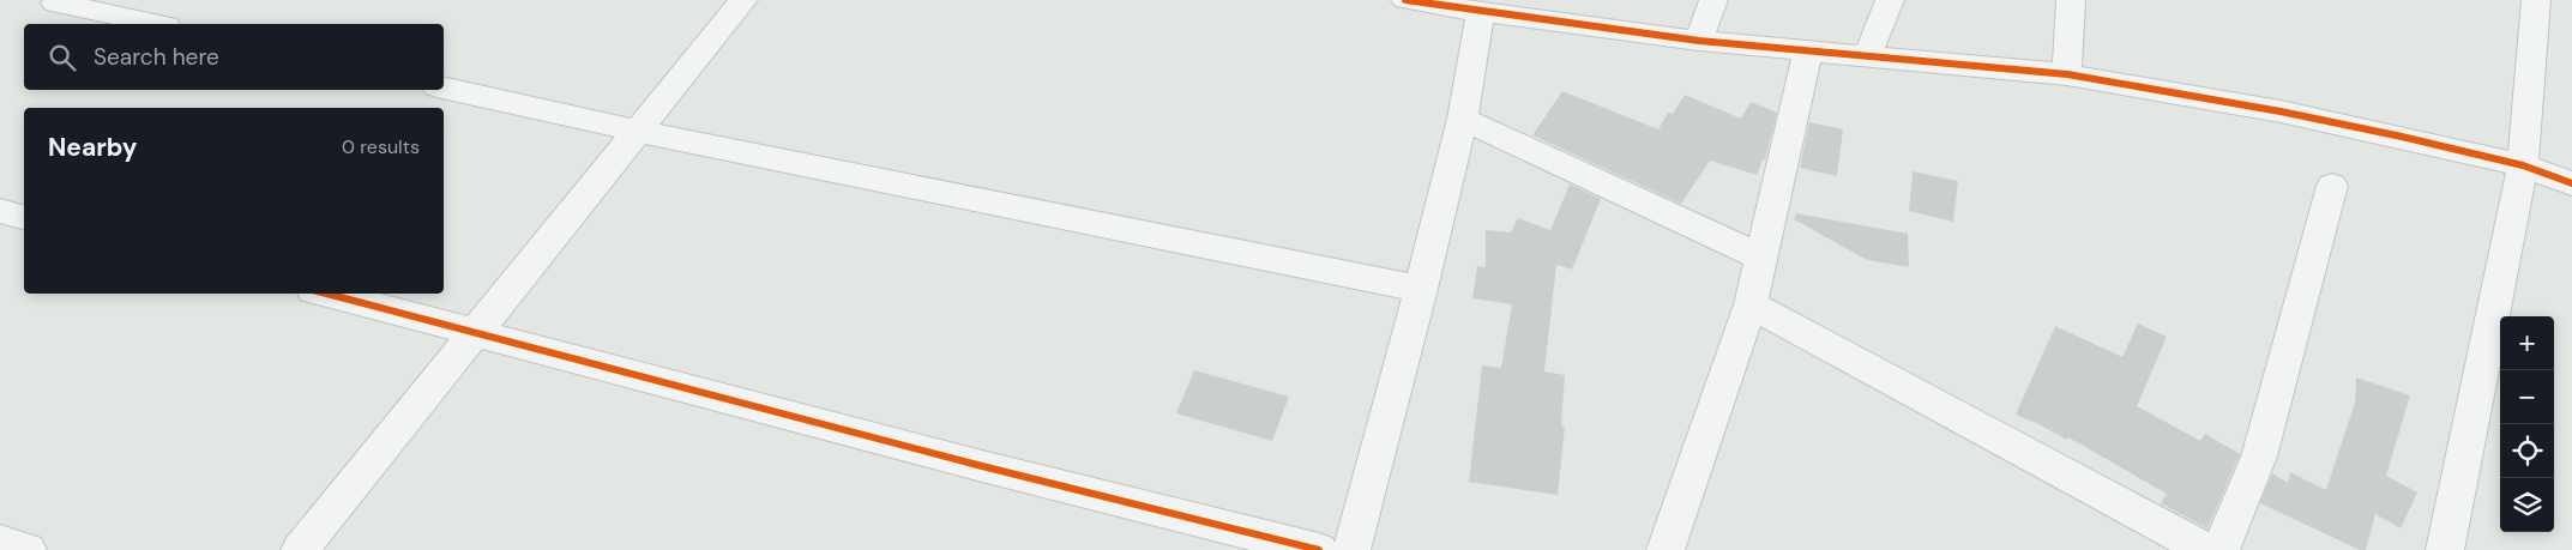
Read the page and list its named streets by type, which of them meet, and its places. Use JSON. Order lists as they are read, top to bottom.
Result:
{
  "page": {
    "search": "Search here",
    "heading": ["Nearby", "0 results"],
    "map_buttons": ["+", "−"]
  }
}
